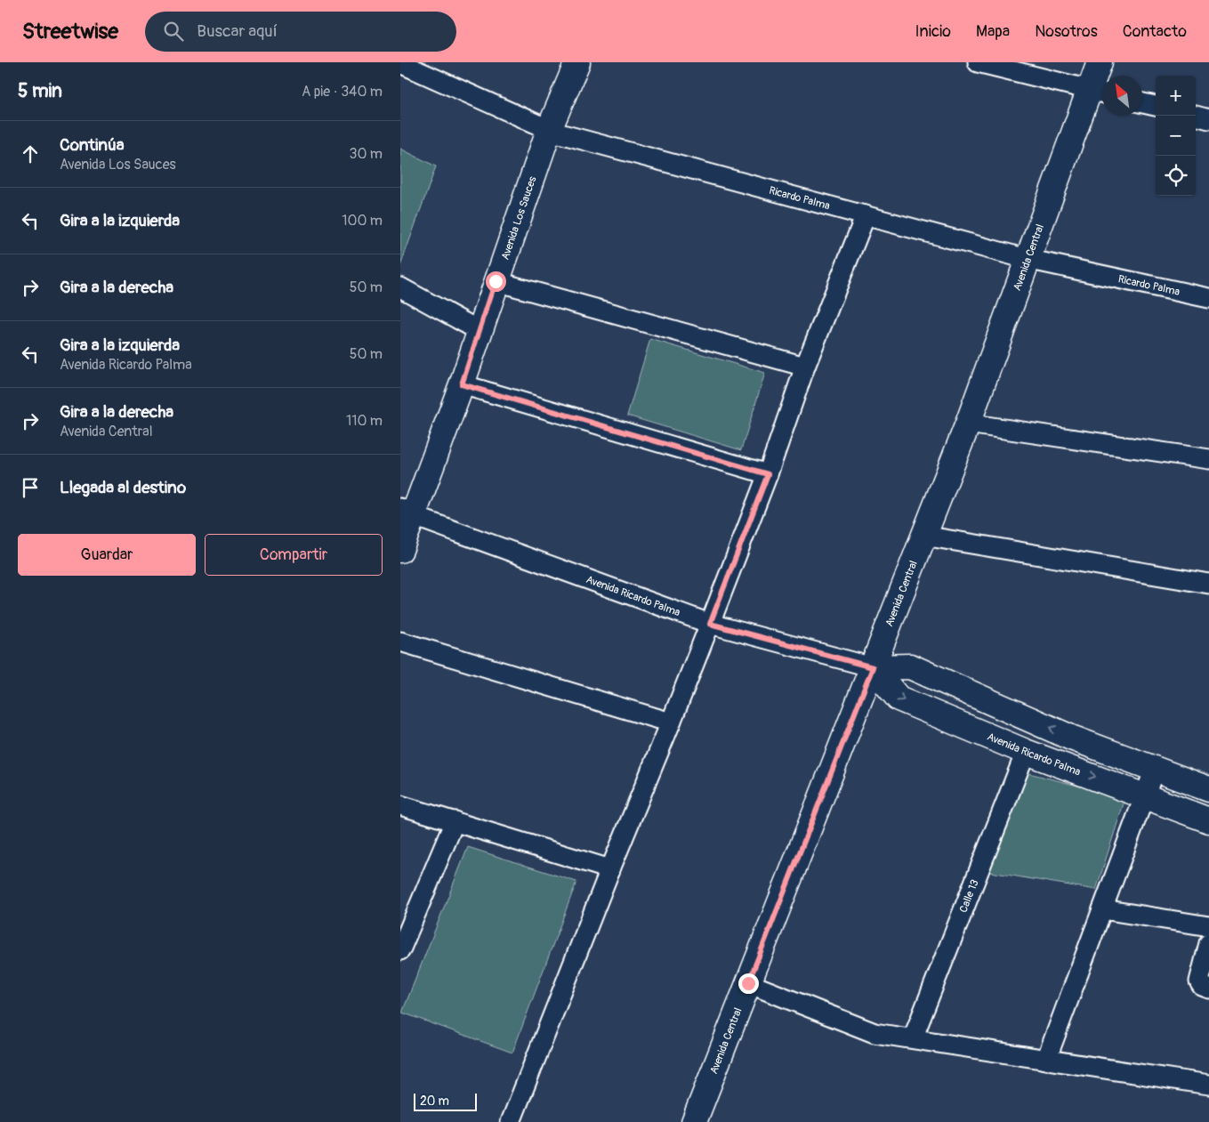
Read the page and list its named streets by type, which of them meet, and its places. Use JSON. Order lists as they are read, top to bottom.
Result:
{
  "streets": {
    "street": [
      "Ricardo Palma",
      "Avenida Los Sauces",
      "Avenida Central",
      "Avenida Ricardo Palma",
      "Calle 13"
    ]
  },
  "crossings": [
    ["Ricardo Palma", "Avenida Los Sauces"],
    ["Ricardo Palma", "Avenida Central"],
    ["Avenida Los Sauces", "Avenida Ricardo Palma"],
    ["Avenida Central", "Avenida Ricardo Palma"],
    ["Avenida Ricardo Palma", "Calle 13"]
  ],
  "scale_bar": "20 m",
  "north": "top left",
  "page": {
    "header": "Streetwise",
    "search": "Buscar aquí",
    "nav": [
      "Inicio",
      "Mapa",
      "Nosotros",
      "Contacto"
    ],
    "heading": ["5 min", "A pie · 340 m"],
    "map_buttons": ["+", "−"],
    "list": [
      ["Continúa", "Avenida Los Sauces", "30 m"],
      ["Gira a la izquierda", "100 m"],
      ["Gira a la derecha", "50 m"],
      ["Gira a la izquierda", "Avenida Ricardo Palma", "50 m"],
      ["Gira a la derecha", "Avenida Central", "110 m"],
      "Llegada al destino"
    ],
    "buttons": ["Guardar", "Compartir"],
    "scale": "20 m"
  }
}
